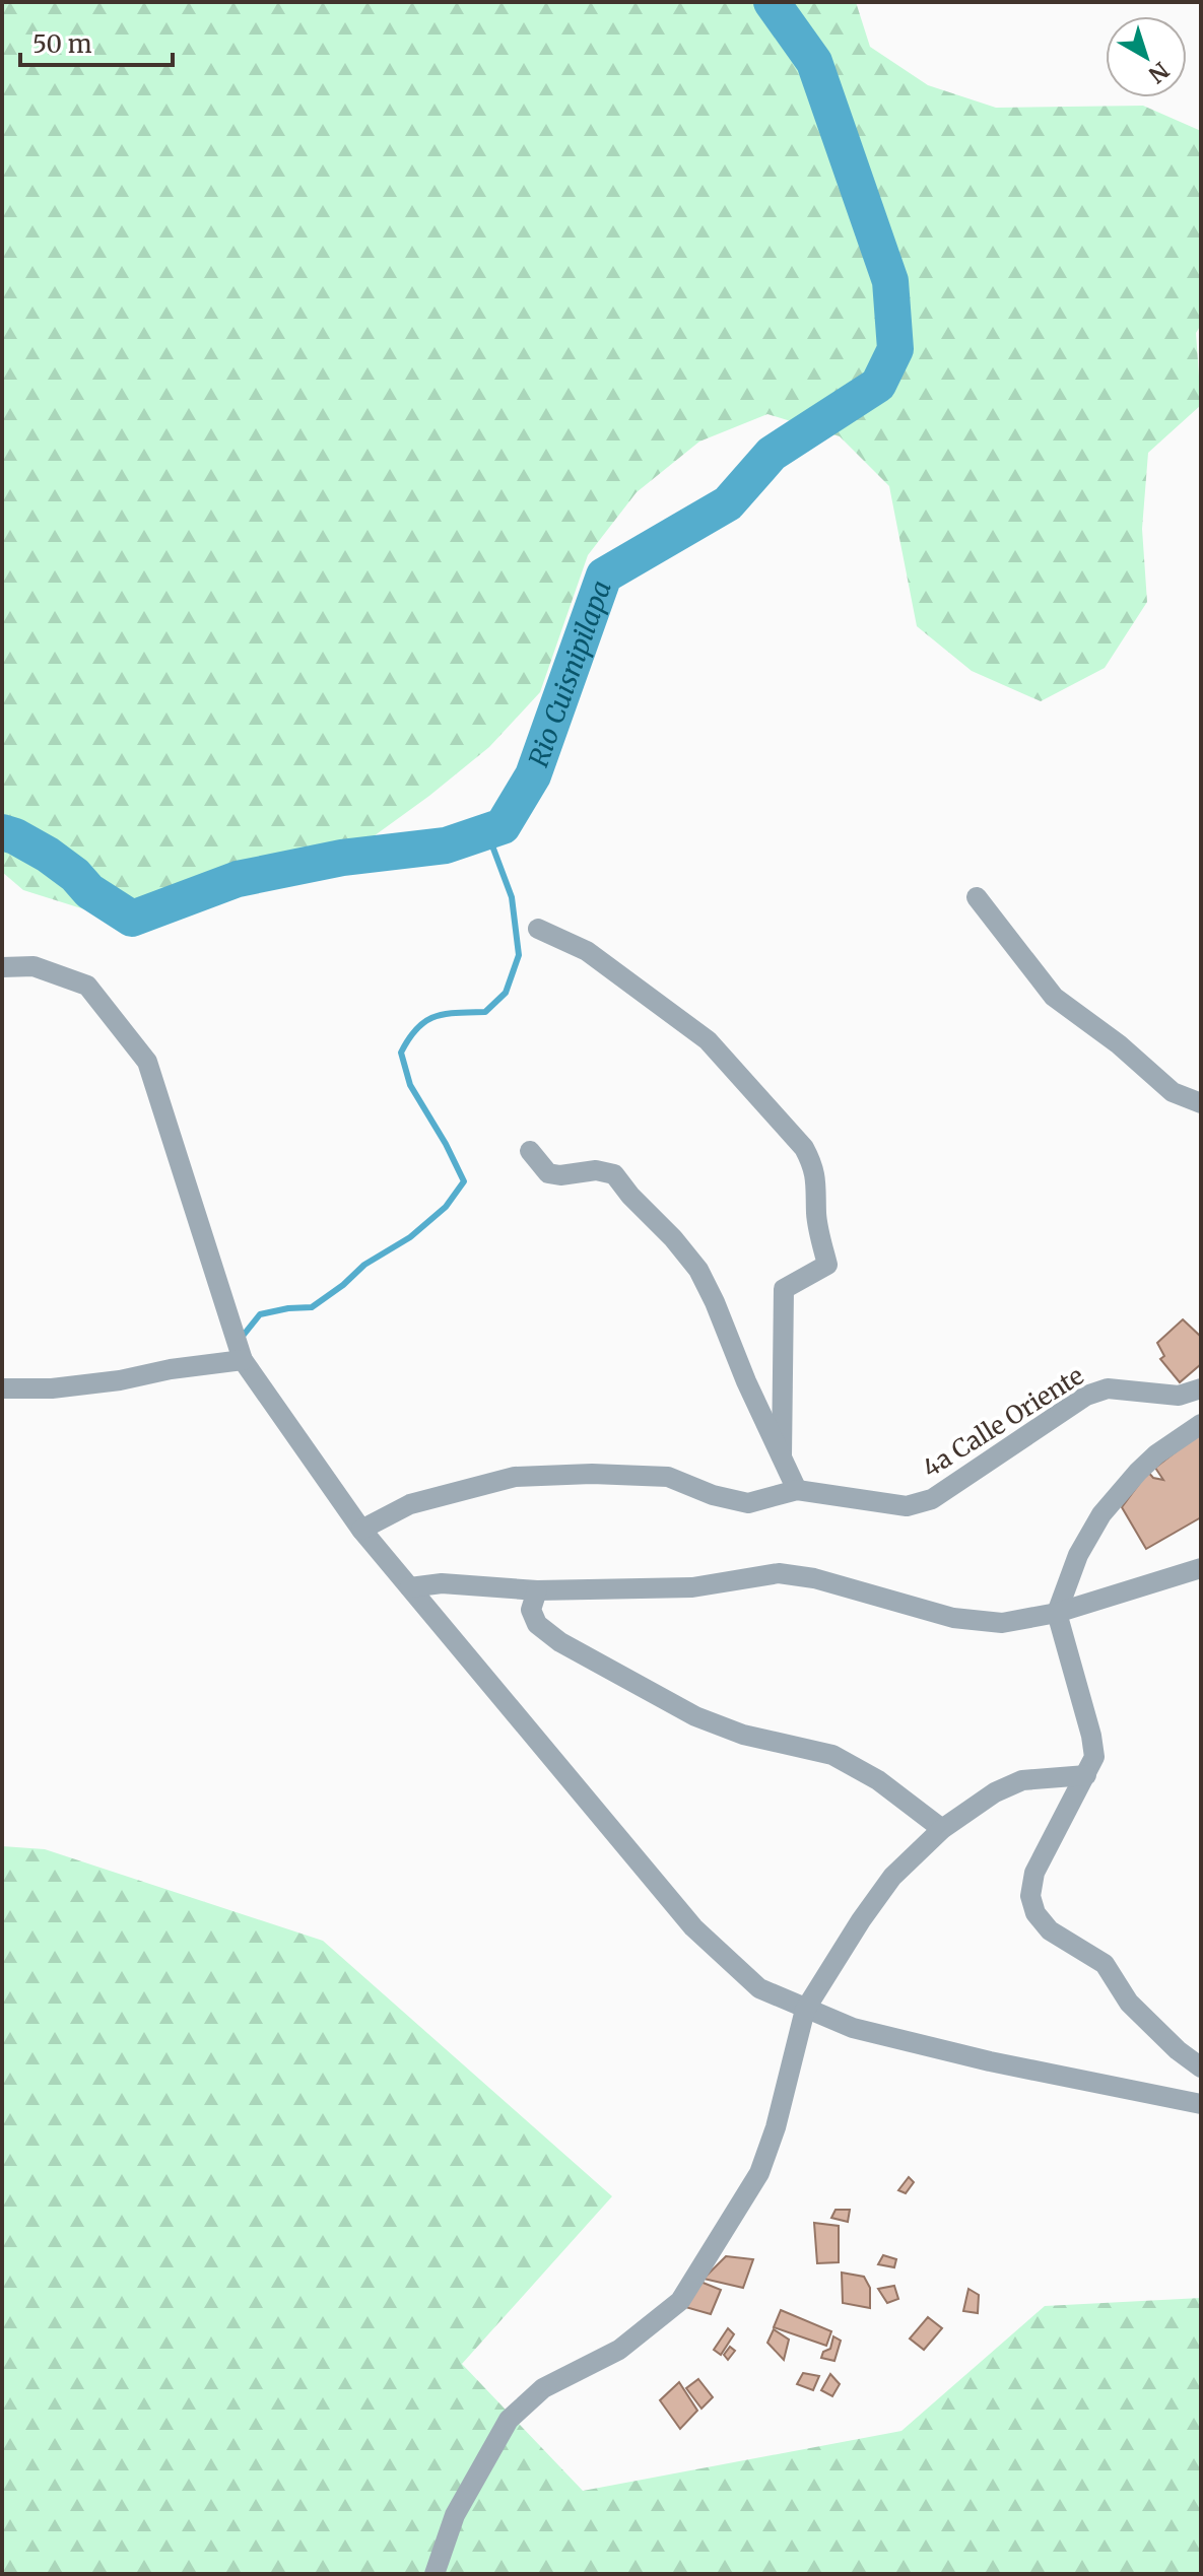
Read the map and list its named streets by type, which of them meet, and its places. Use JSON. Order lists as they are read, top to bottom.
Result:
{
  "streets": {
    "street": ["4a Calle Oriente"]
  },
  "water": ["Rio Cuisnipilapa"],
  "scale_bar": "50 m",
  "north": "bottom right"
}
